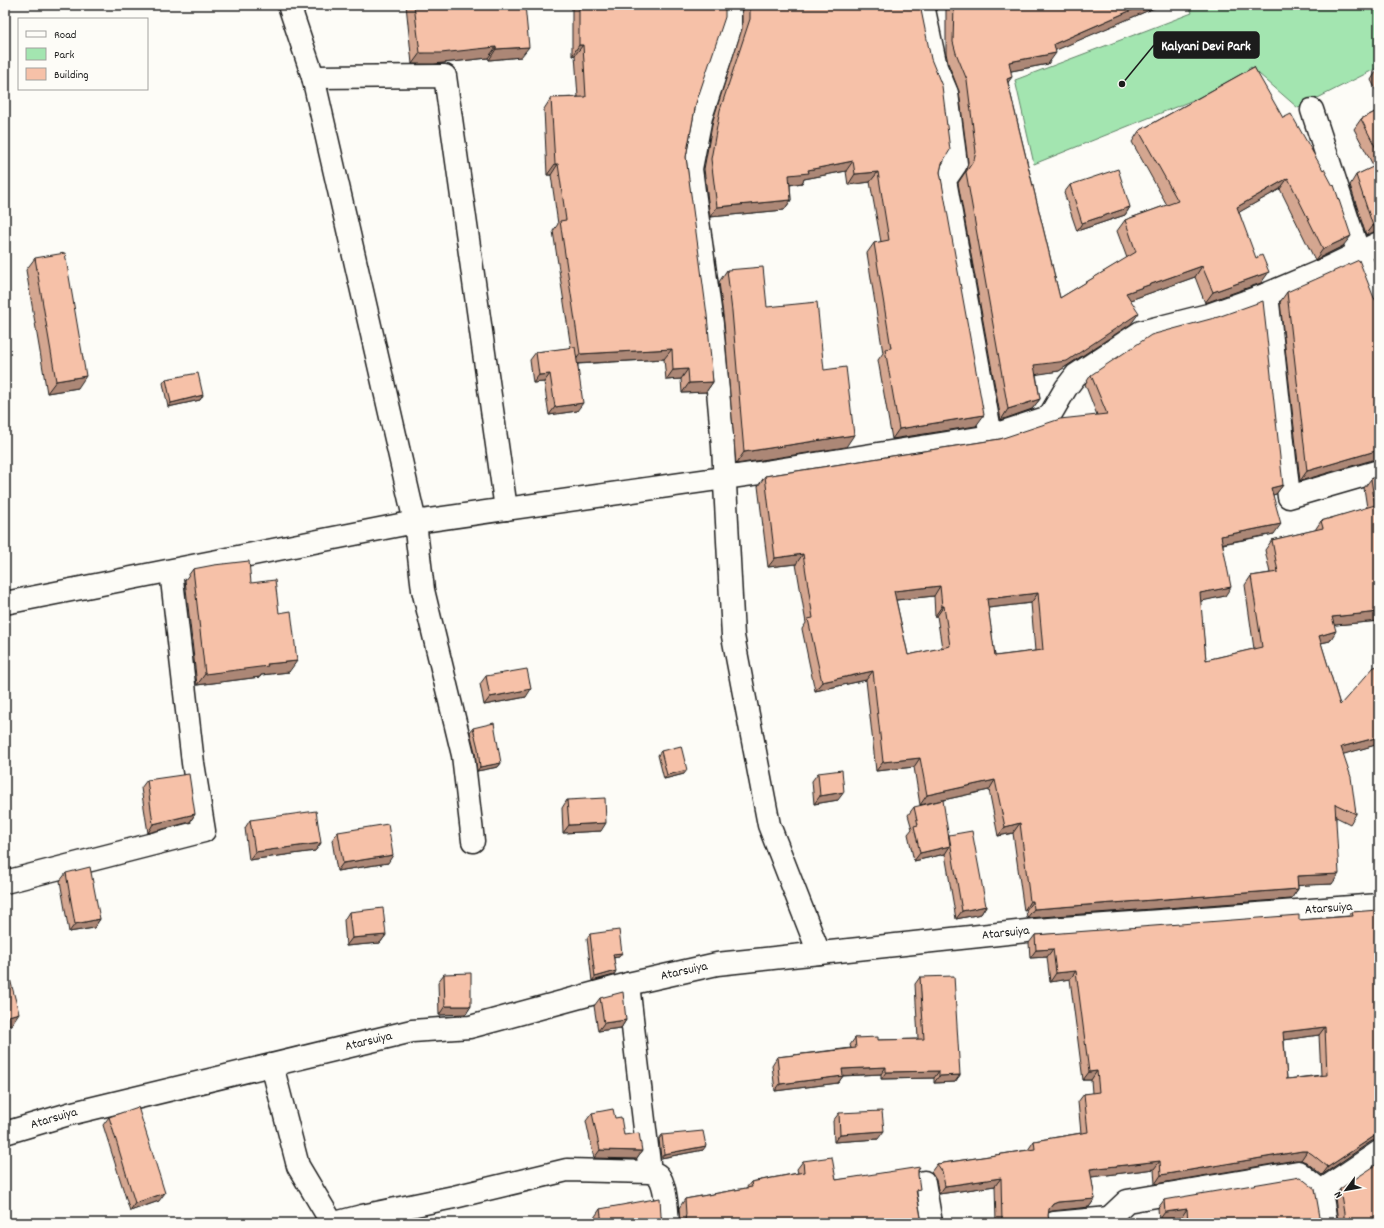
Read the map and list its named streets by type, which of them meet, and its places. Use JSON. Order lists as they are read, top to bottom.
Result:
{
  "streets": {
    "street": ["Atarsuiya"]
  },
  "places": ["Kalyani Devi Park"],
  "legend": ["Road", "Park", "Building"],
  "north": "bottom left"
}
